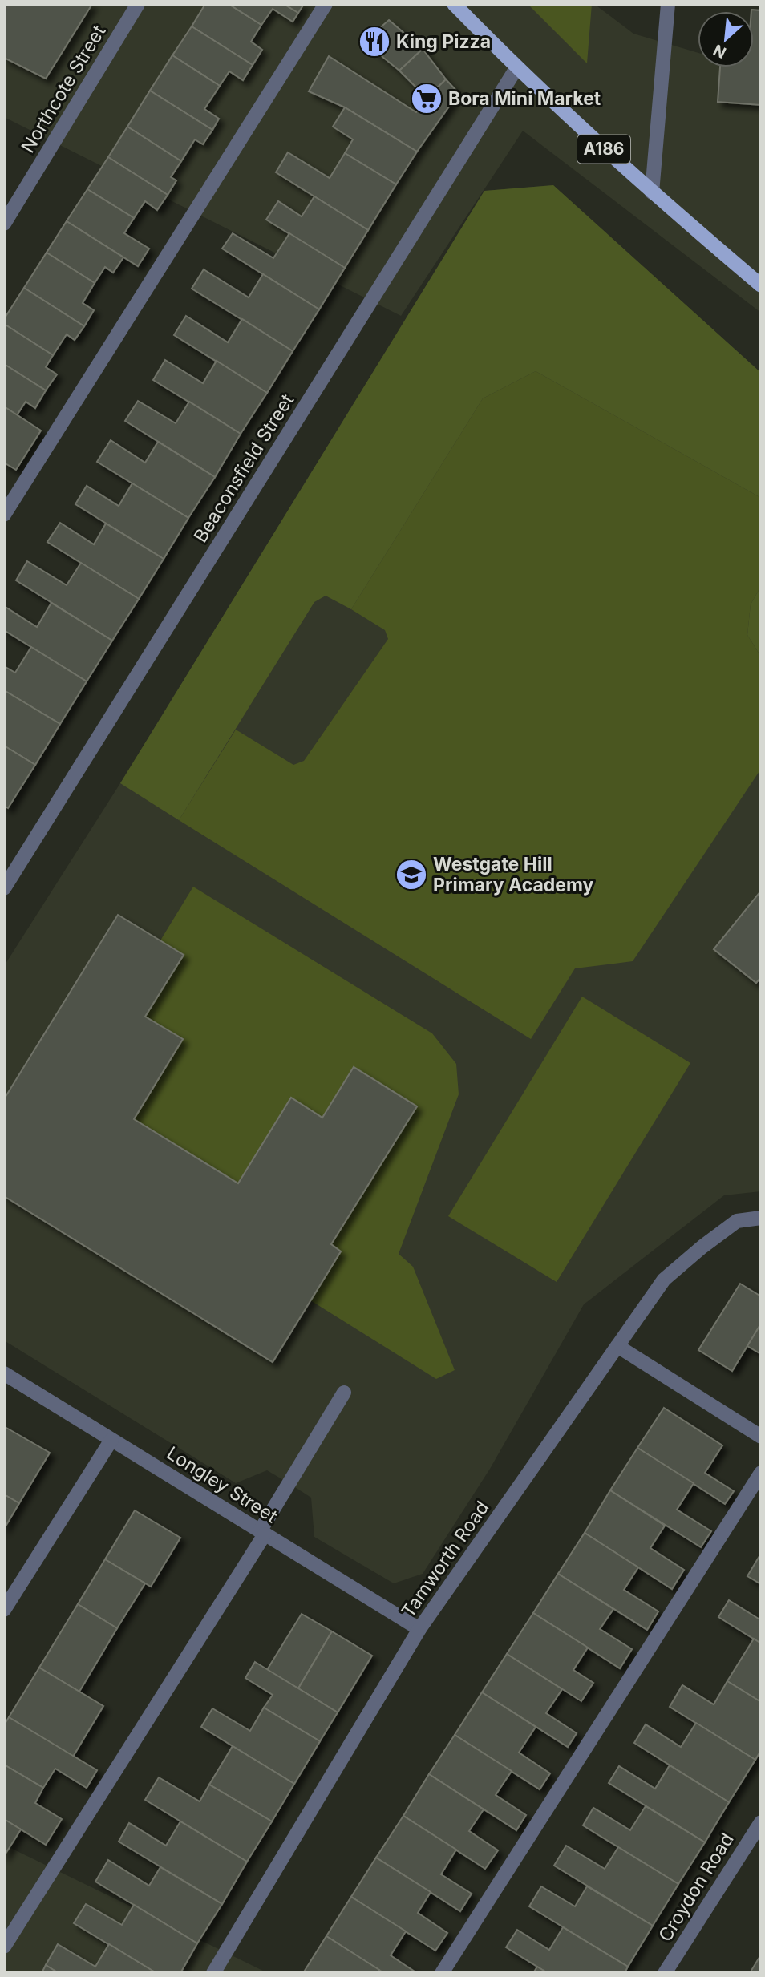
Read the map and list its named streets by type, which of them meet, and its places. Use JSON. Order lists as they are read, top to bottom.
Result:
{
  "streets": {
    "main road": ["A186"],
    "street": [
      "Northcote Street",
      "Beaconsfield Street",
      "Longley Street",
      "Tamworth Road",
      "Croydon Road"
    ]
  },
  "crossings": [
    ["A186", "Beaconsfield Street"],
    ["Longley Street", "Tamworth Road"]
  ],
  "places": {
    "restaurant": ["King Pizza"],
    "supermarket": ["Bora Mini Market"],
    "school or university": ["Westgate Hill Primary Academy"]
  },
  "north": "bottom left"
}
